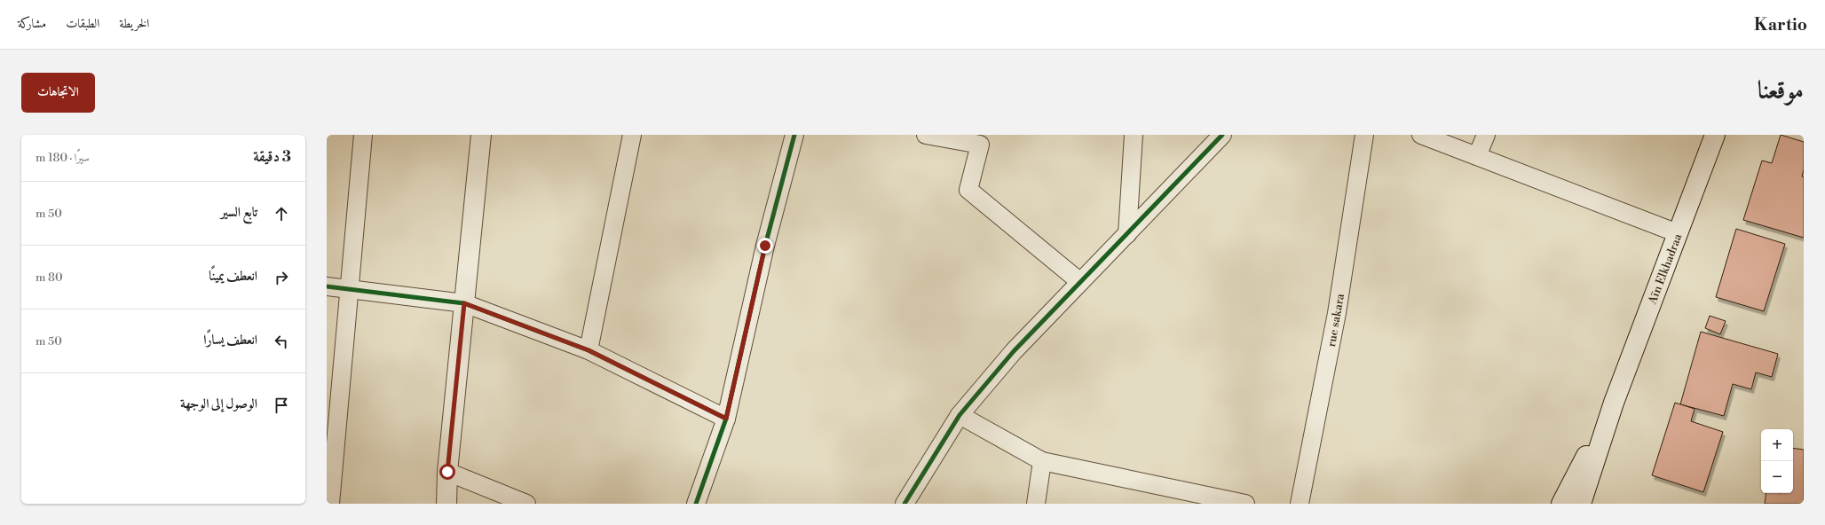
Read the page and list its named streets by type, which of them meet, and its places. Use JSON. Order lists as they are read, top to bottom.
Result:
{
  "streets": {
    "main road": ["Aïn Elkhadraa"],
    "street": ["rue sakara"]
  },
  "page": {
    "header": "Kartio",
    "nav": ["الخريطة", "الطبقات", "مشاركة"],
    "title": "موقعنا",
    "buttons": "الاتجاهات",
    "heading": ["3 دقيقة", "سيرًا · 180 m"],
    "list": [
      ["تابع السير", "50 m"],
      ["انعطف يمينًا", "80 m"],
      ["انعطف يسارًا", "50 m"],
      "الوصول إلى الوجهة"
    ],
    "map_buttons": ["+", "−"]
  }
}
